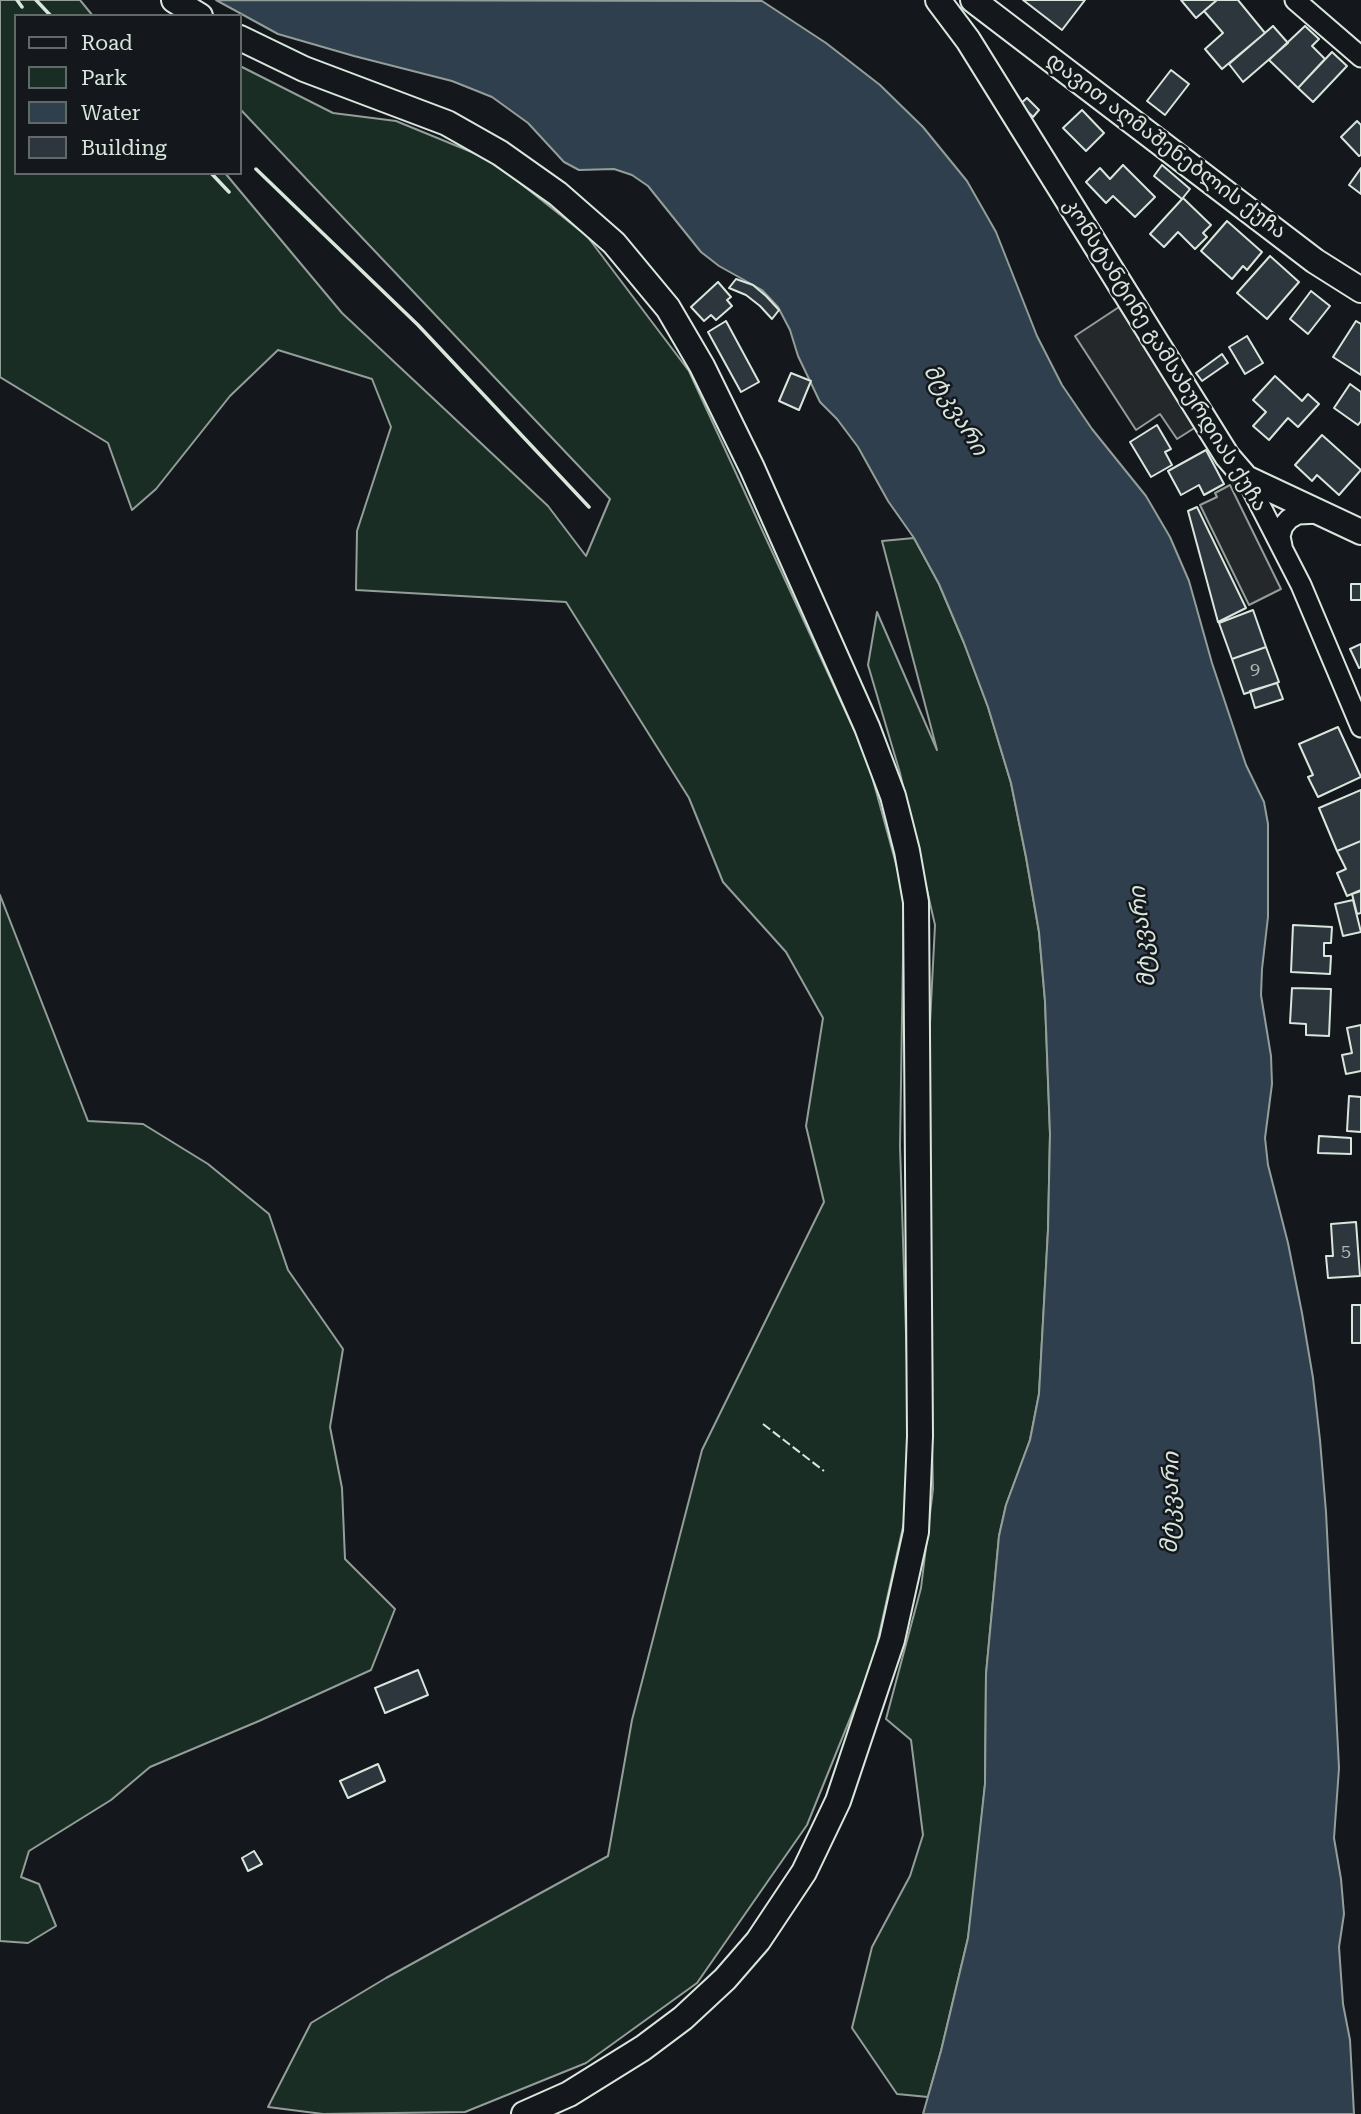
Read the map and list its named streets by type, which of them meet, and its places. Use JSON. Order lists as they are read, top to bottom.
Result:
{
  "streets": {
    "main road": ["დავით აღმაშენებლის ქუჩა", "კონსტანტინე გამსახურდიას ქუჩა"]
  },
  "water": ["მტკვარი"],
  "house_numbers": ["9", "5"],
  "legend": [
    "Road",
    "Park",
    "Water",
    "Building"
  ]
}
